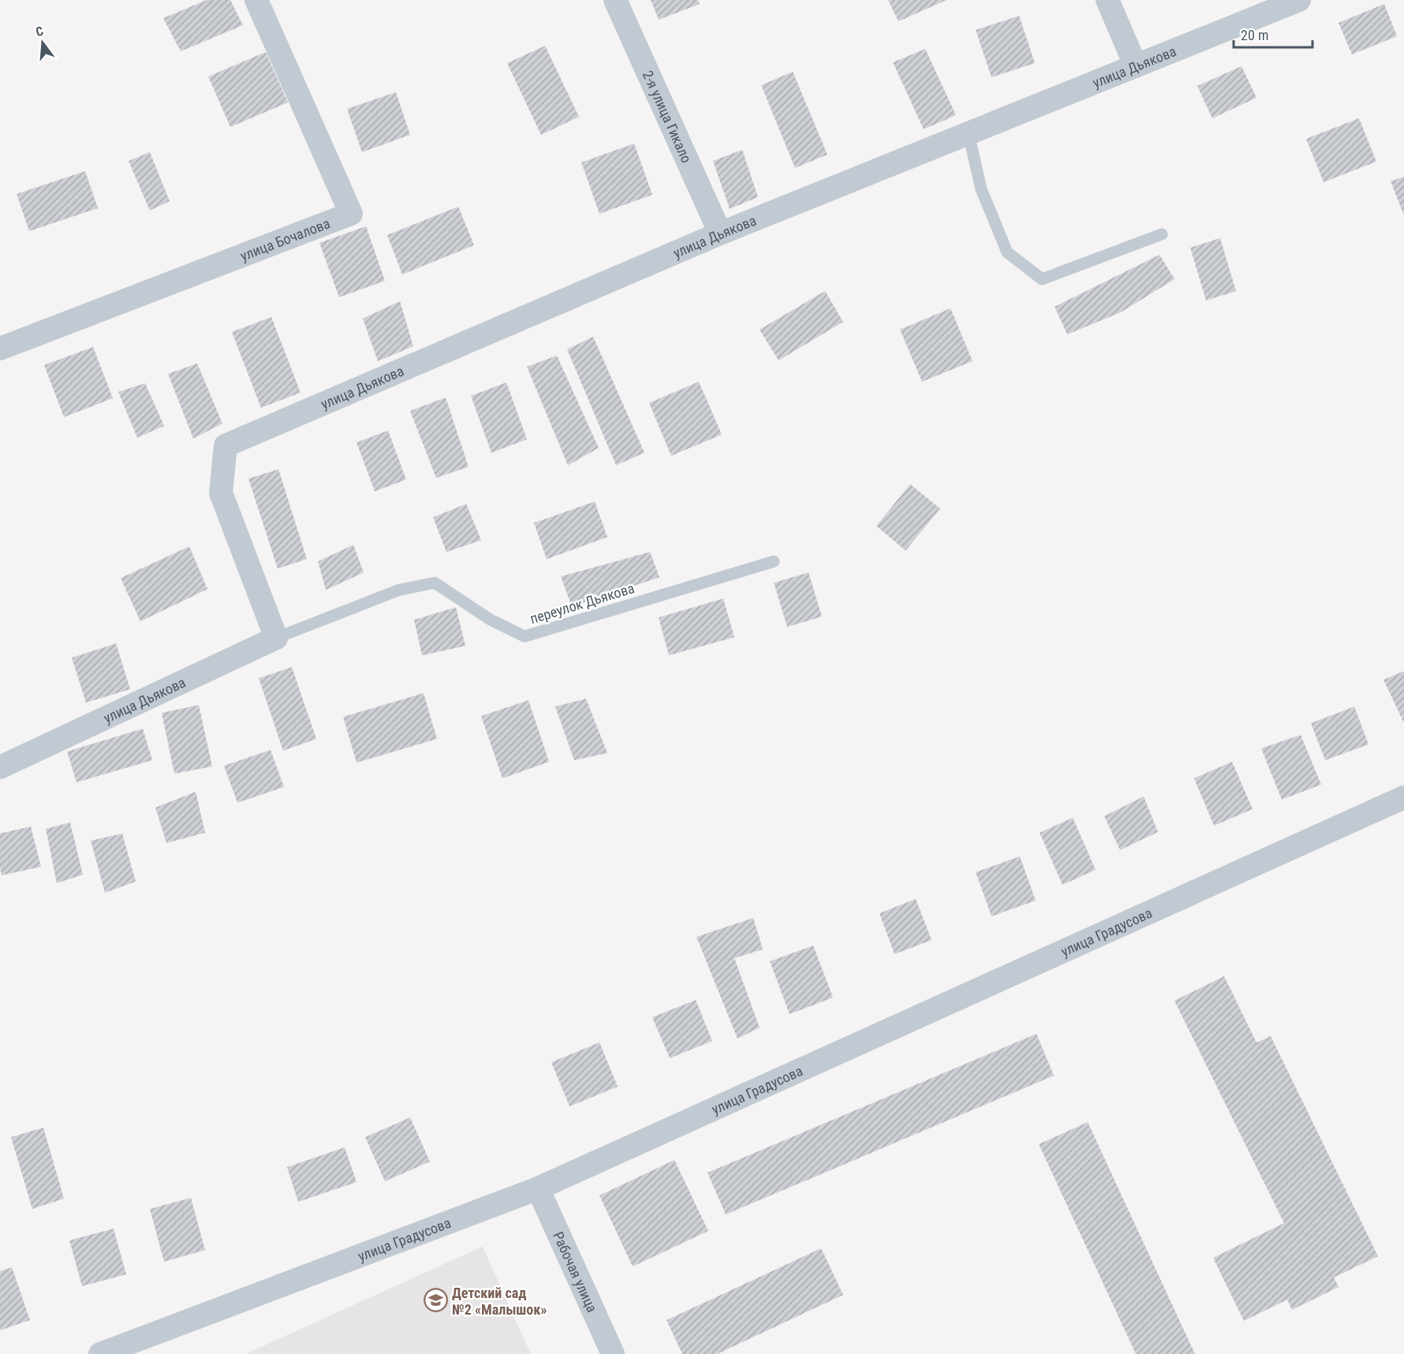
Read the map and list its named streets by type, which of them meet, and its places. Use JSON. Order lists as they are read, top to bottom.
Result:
{
  "streets": {
    "street": [
      "улица Дьякова",
      "2-я улица Гикало",
      "улица Бочалова",
      "улица Градусова",
      "Рабочая улица"
    ],
    "lane": ["переулок Дьякова"]
  },
  "crossings": [
    ["улица Дьякова", "2-я улица Гикало"],
    ["улица Дьякова", "переулок Дьякова"],
    ["улица Градусова", "Рабочая улица"]
  ],
  "places": {
    "school or university": ["Детский сад №2 «Малышок»"]
  },
  "scale_bar": "20 m",
  "north": "top"
}
